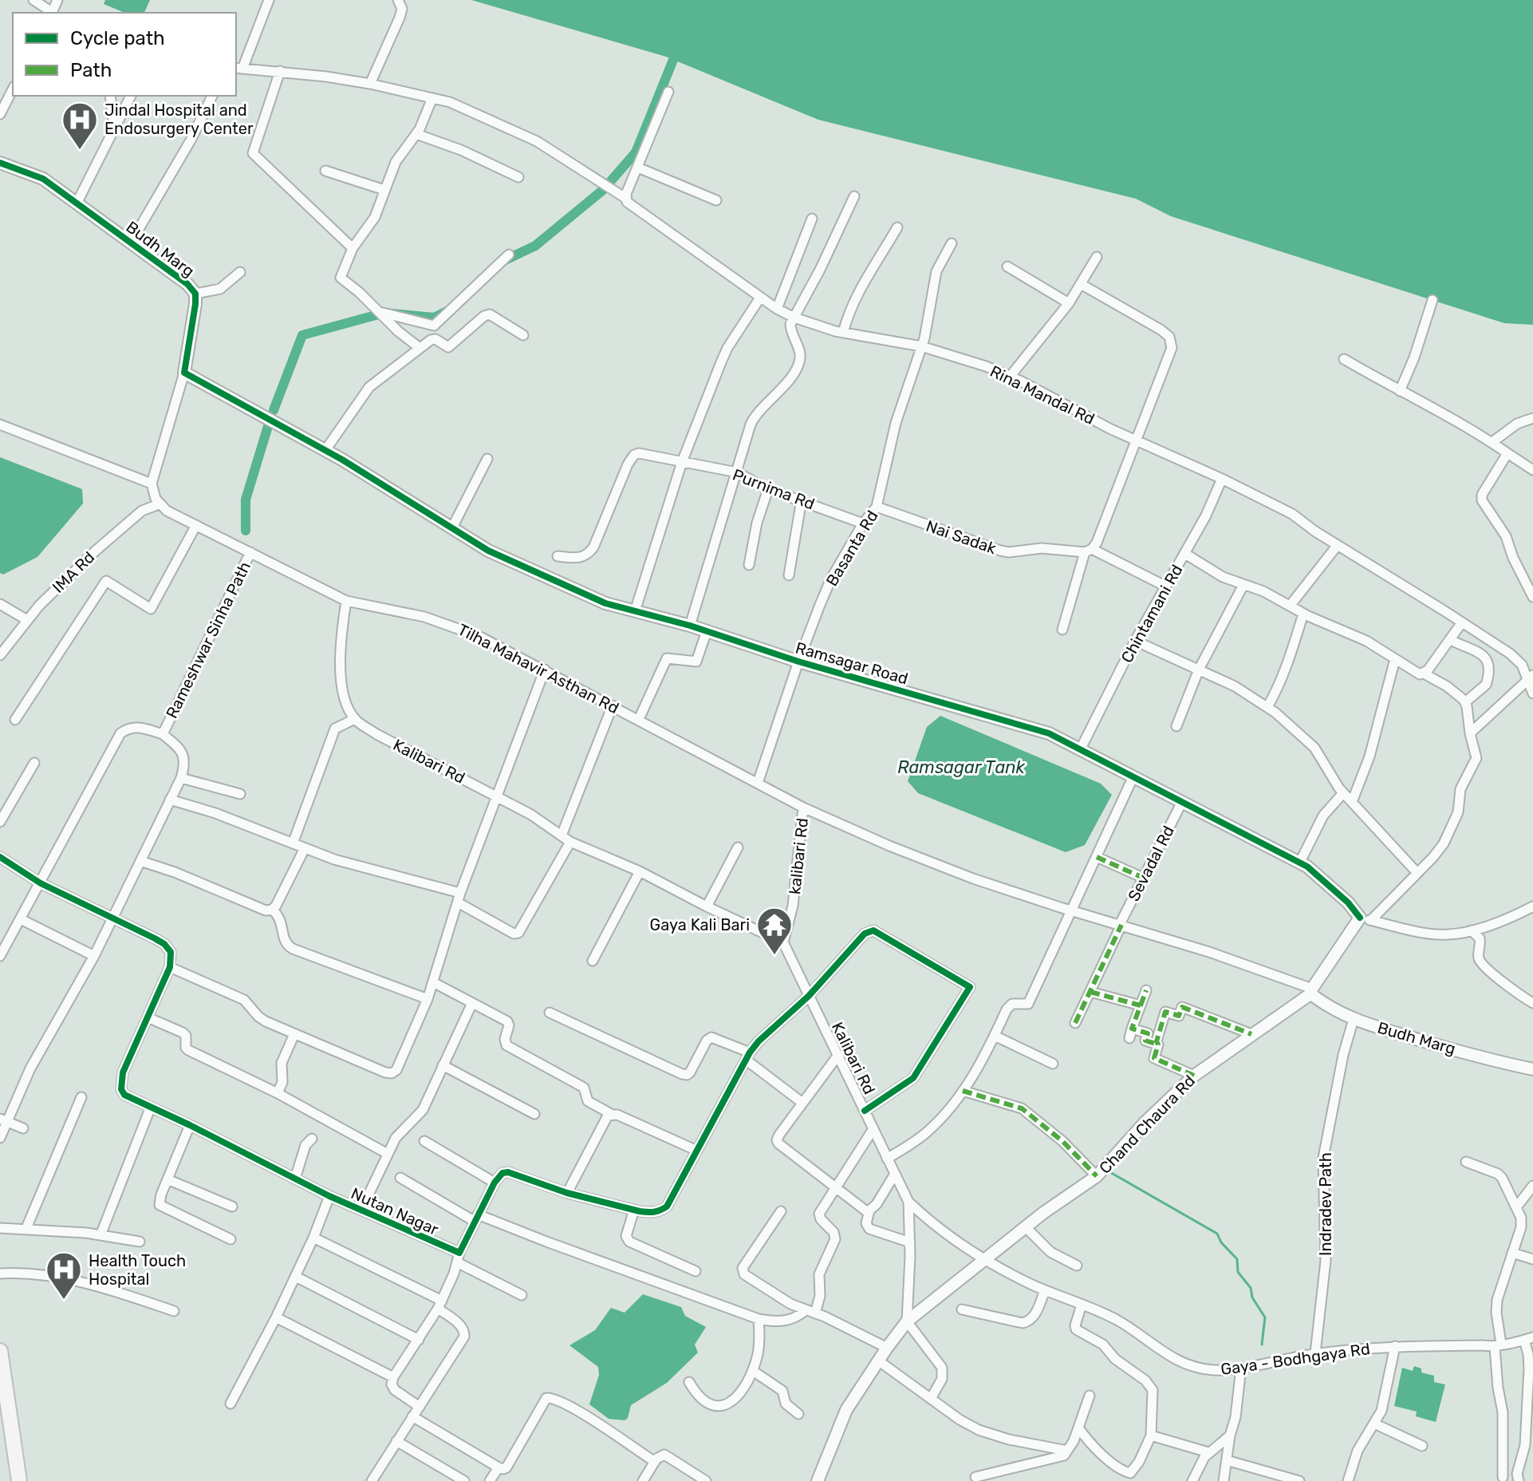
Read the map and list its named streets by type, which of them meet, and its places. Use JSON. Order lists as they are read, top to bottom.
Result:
{
  "streets": {
    "street": [
      "Budh Marg",
      "Rina Mandal Rd",
      "Purnima Rd",
      "Nai Sadak",
      "Basanta Rd",
      "IMA Rd",
      "Chintamani Rd",
      "Rameshwar Sinha Path",
      "Ramsagar Road",
      "Tilha Mahavir Asthan Rd",
      "Kalibari Rd",
      "kalibari Rd",
      "Sevadal Rd",
      "Chand Chaura Rd",
      "Indradev Path",
      "Nutan Nagar",
      "Gaya - Bodhgaya Rd"
    ]
  },
  "crossings": [
    ["Budh Marg", "Tilha Mahavir Asthan Rd"],
    ["Budh Marg", "Chand Chaura Rd"],
    ["Budh Marg", "Indradev Path"],
    ["Rina Mandal Rd", "Basanta Rd"],
    ["Rina Mandal Rd", "Chintamani Rd"],
    ["Purnima Rd", "Basanta Rd"],
    ["Nai Sadak", "Basanta Rd"],
    ["Nai Sadak", "Chintamani Rd"],
    ["Basanta Rd", "Ramsagar Road"],
    ["Basanta Rd", "Tilha Mahavir Asthan Rd"],
    ["IMA Rd", "Tilha Mahavir Asthan Rd"],
    ["Chintamani Rd", "Ramsagar Road"],
    ["Rameshwar Sinha Path", "Tilha Mahavir Asthan Rd"],
    ["Ramsagar Road", "Sevadal Rd"],
    ["Tilha Mahavir Asthan Rd", "Kalibari Rd"],
    ["Tilha Mahavir Asthan Rd", "kalibari Rd"],
    ["Tilha Mahavir Asthan Rd", "Sevadal Rd"],
    ["Tilha Mahavir Asthan Rd", "Chand Chaura Rd"],
    ["Kalibari Rd", "kalibari Rd"],
    ["Kalibari Rd", "Chand Chaura Rd"],
    ["Kalibari Rd", "Gaya - Bodhgaya Rd"],
    ["Chand Chaura Rd", "Gaya - Bodhgaya Rd"],
    ["Indradev Path", "Gaya - Bodhgaya Rd"]
  ],
  "water": ["Ramsagar Tank"],
  "places": {
    "hospital": ["Jindal Hospital and Endosurgery Center", "Health Touch Hospital"],
    "temple": ["Gaya Kali Bari"]
  },
  "legend": ["Cycle path", "Path"]
}
